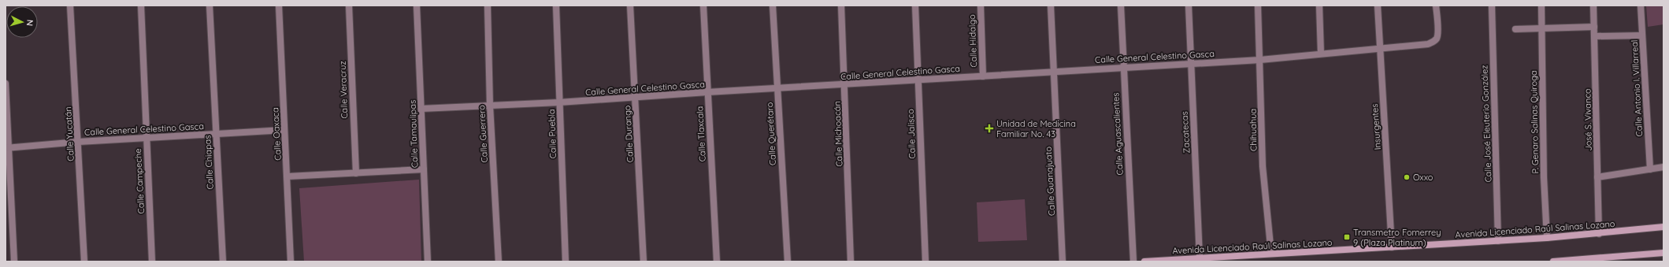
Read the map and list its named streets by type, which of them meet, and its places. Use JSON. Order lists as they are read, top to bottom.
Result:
{
  "streets": {
    "main road": ["Avenida Licenciado Raúl Salinas Lozano"],
    "street": [
      "Calle Hidalgo",
      "Calle General Celestino Gasca",
      "Calle Antonio I. Villarreal",
      "Calle Veracruz",
      "José S. Vivanco",
      "P. Genaro Salinas Quiroga",
      "Calle José Eleuterio González",
      "Insurgentes",
      "Chihuahua",
      "Zacatecas",
      "Calle Yucatán",
      "Calle Oaxaca",
      "Calle Tamaulipas",
      "Calle Guerrero",
      "Calle Puebla",
      "Calle Durango",
      "Calle Tlaxcala",
      "Calle Querétaro",
      "Calle Michoacán",
      "Calle Jalisco",
      "Calle Aguascalientes",
      "Calle Chiapas",
      "Calle Campeche",
      "Calle Guanajuato"
    ]
  },
  "crossings": [
    ["Calle Hidalgo", "Calle General Celestino Gasca"],
    ["Calle General Celestino Gasca", "Insurgentes"],
    ["Calle General Celestino Gasca", "Chihuahua"],
    ["Calle General Celestino Gasca", "Zacatecas"],
    ["Calle General Celestino Gasca", "Calle Yucatán"],
    ["Calle General Celestino Gasca", "Calle Oaxaca"],
    ["Calle General Celestino Gasca", "Calle Tamaulipas"],
    ["Calle General Celestino Gasca", "Calle Guerrero"],
    ["Calle General Celestino Gasca", "Calle Puebla"],
    ["Calle General Celestino Gasca", "Calle Durango"],
    ["Calle General Celestino Gasca", "Calle Tlaxcala"],
    ["Calle General Celestino Gasca", "Calle Querétaro"],
    ["Calle General Celestino Gasca", "Calle Michoacán"],
    ["Calle General Celestino Gasca", "Calle Jalisco"],
    ["Calle General Celestino Gasca", "Calle Aguascalientes"],
    ["Calle General Celestino Gasca", "Calle Chiapas"],
    ["Calle General Celestino Gasca", "Calle Campeche"],
    ["Calle General Celestino Gasca", "Calle Guanajuato"],
    ["José S. Vivanco", "Avenida Licenciado Raúl Salinas Lozano"],
    ["P. Genaro Salinas Quiroga", "Avenida Licenciado Raúl Salinas Lozano"],
    ["Calle José Eleuterio González", "Avenida Licenciado Raúl Salinas Lozano"],
    ["Insurgentes", "Avenida Licenciado Raúl Salinas Lozano"],
    ["Chihuahua", "Avenida Licenciado Raúl Salinas Lozano"],
    ["Zacatecas", "Avenida Licenciado Raúl Salinas Lozano"]
  ],
  "places": {
    "health": ["Unidad de Medicina Familiar No. 43"],
    "other": ["Oxxo"],
    "transit": ["Transmetro Fomerrey 9 (Plaza Platinum)"]
  },
  "north": "right"
}
